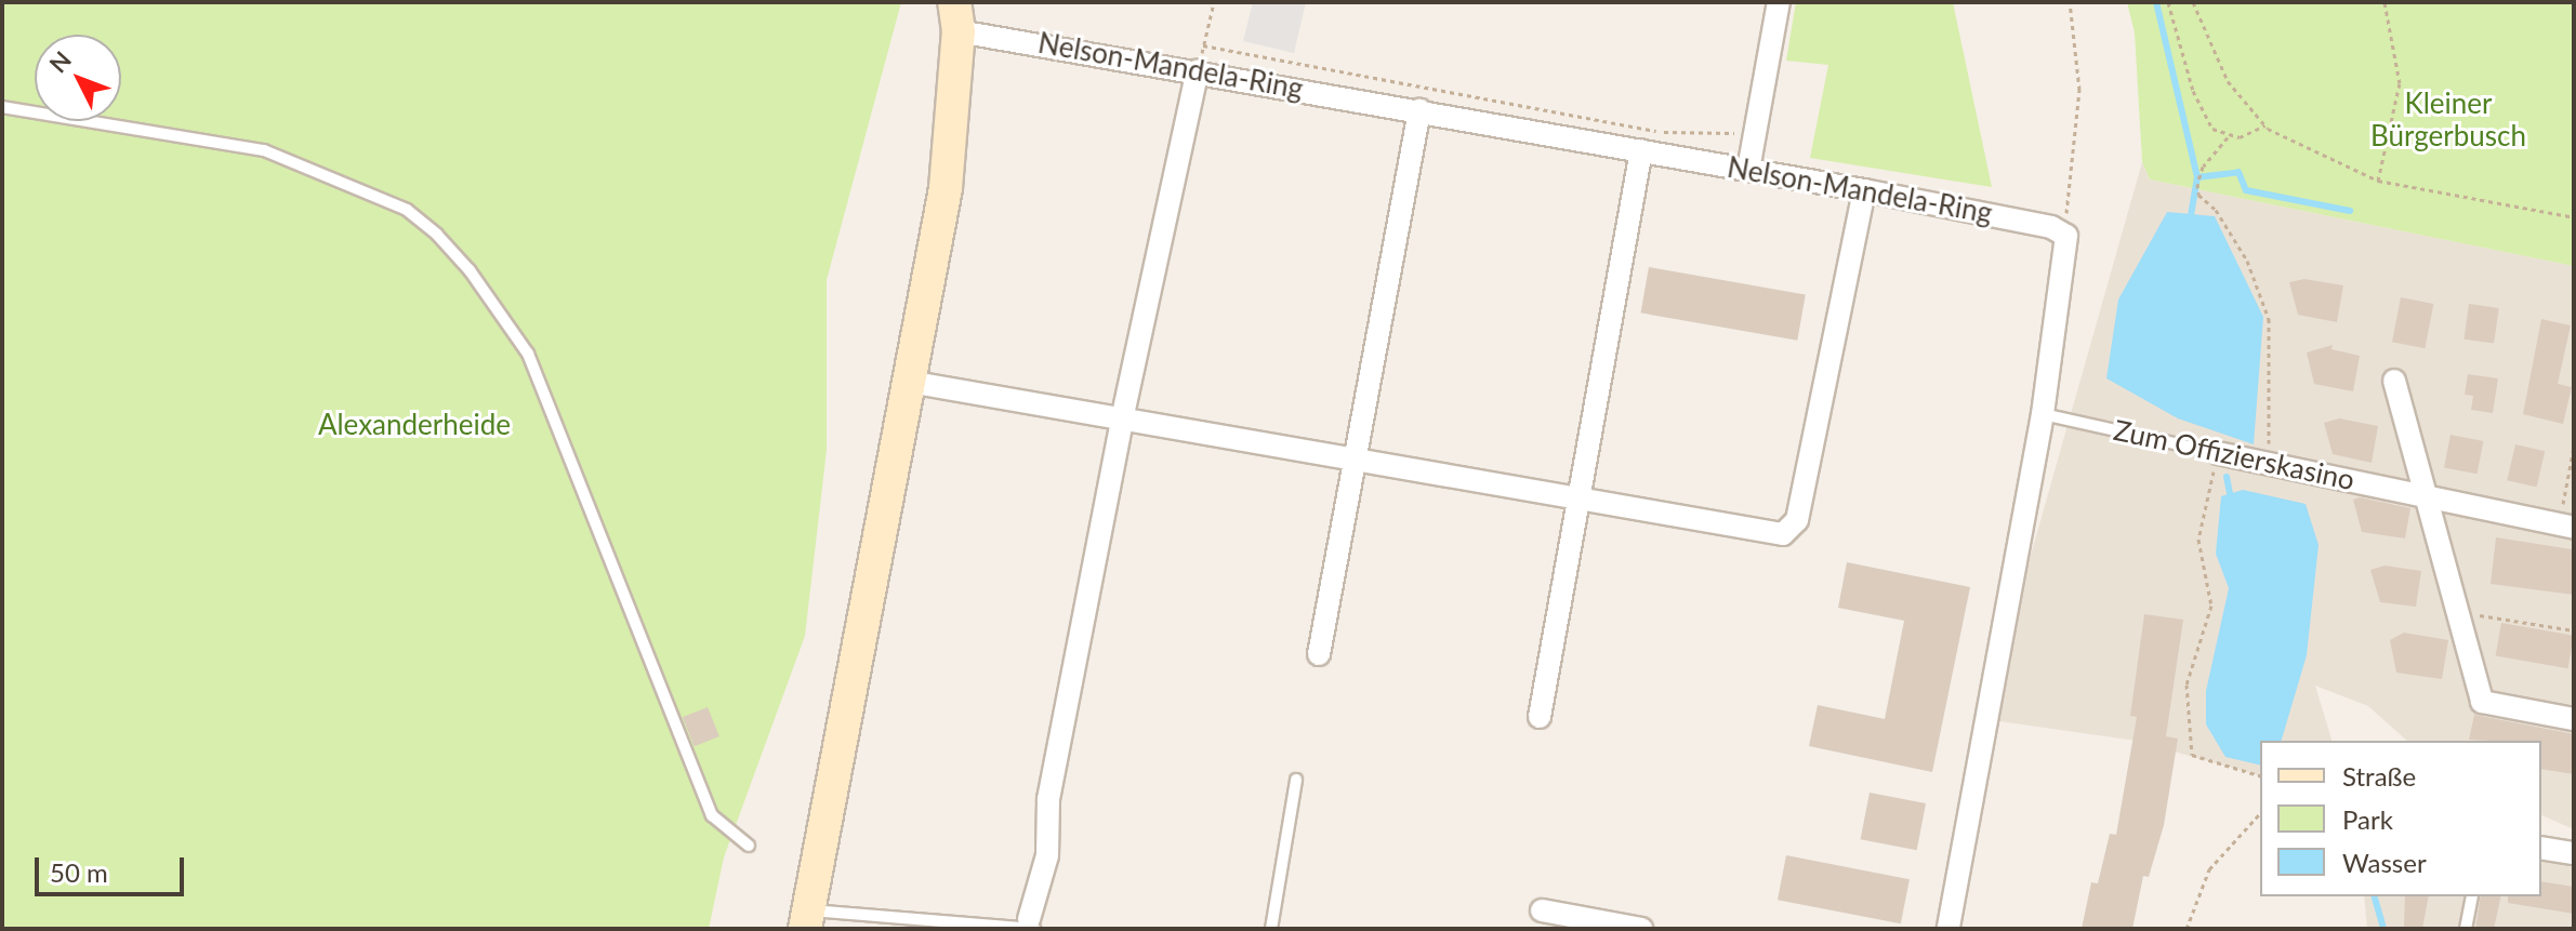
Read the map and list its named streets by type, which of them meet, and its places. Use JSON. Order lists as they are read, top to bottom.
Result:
{
  "streets": {
    "street": ["Nelson-Mandela-Ring", "Zum Offizierskasino"]
  },
  "parks": ["Kleiner Bürgerbusch", "Alexanderheide"],
  "legend": ["Straße", "Park", "Wasser"],
  "scale_bar": "50 m",
  "north": "top left"
}
